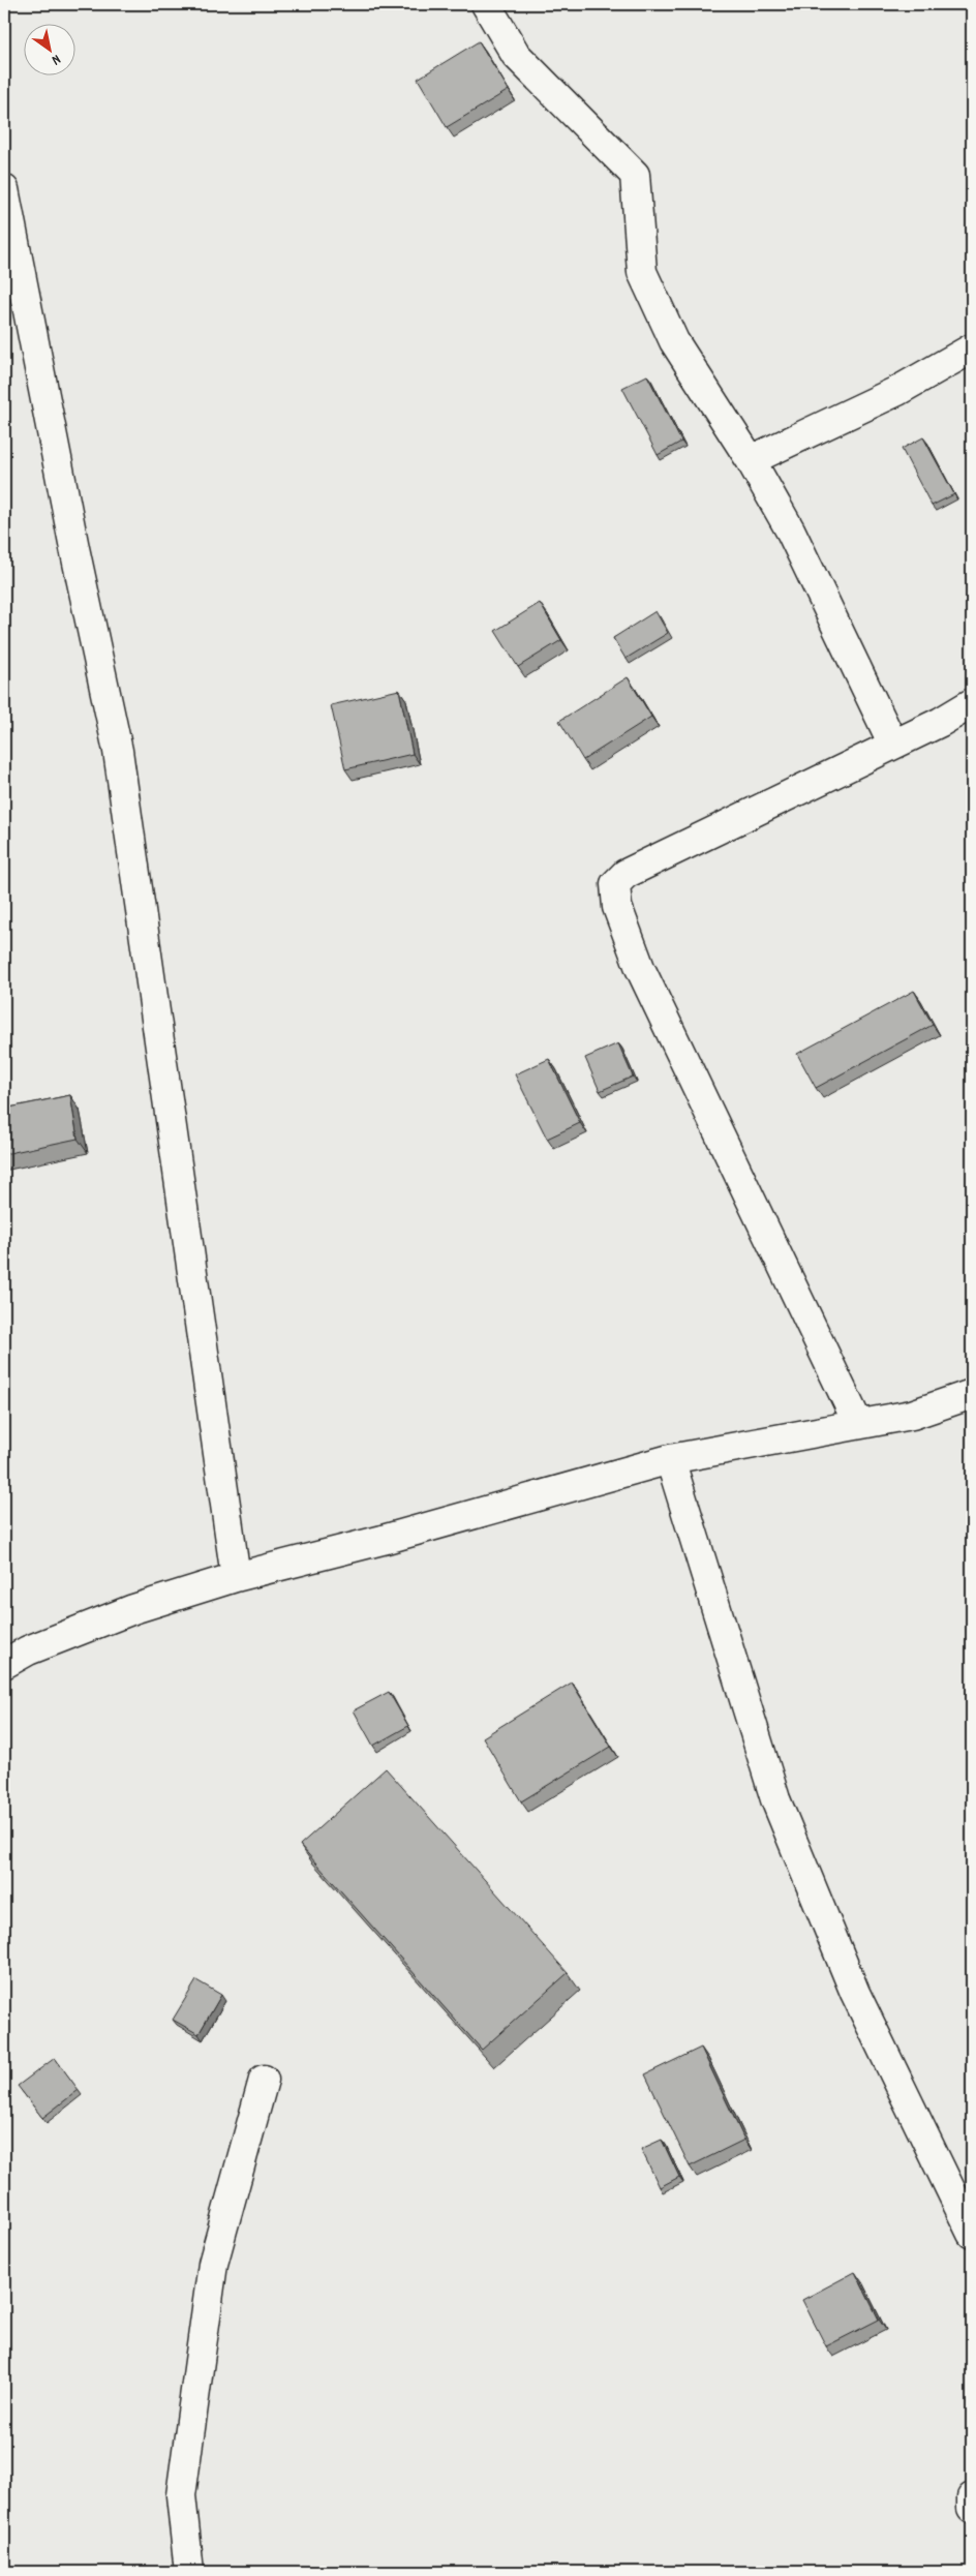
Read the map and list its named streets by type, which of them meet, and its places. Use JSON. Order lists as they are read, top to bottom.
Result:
{
  "north": "bottom right"
}
